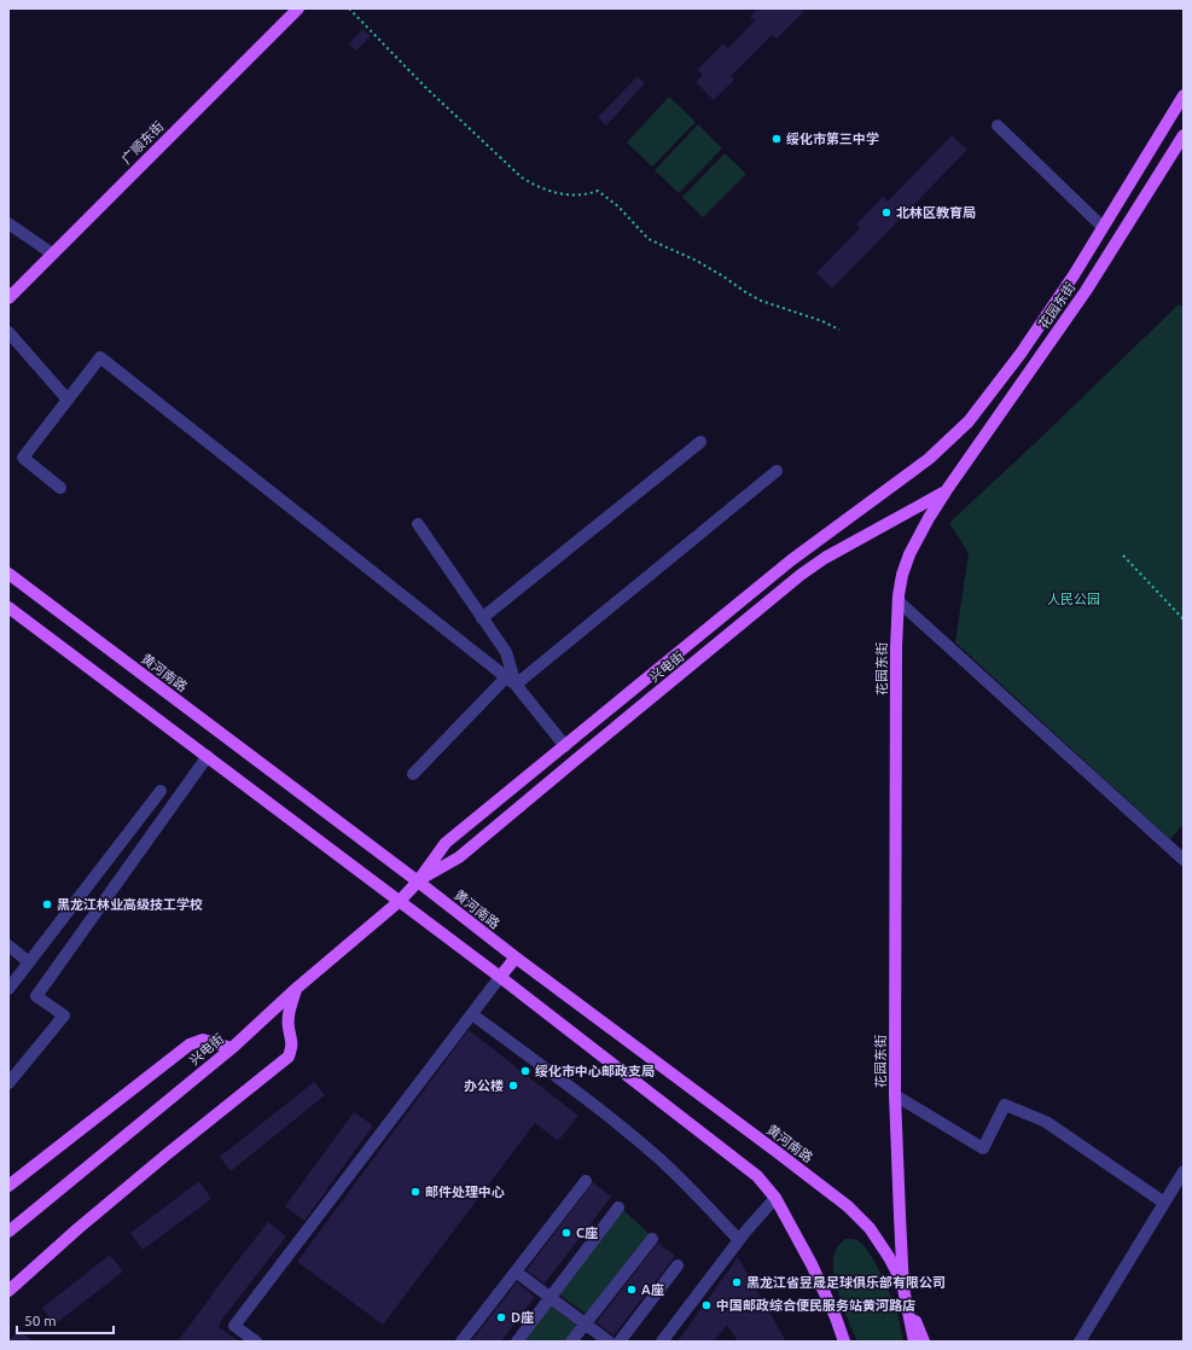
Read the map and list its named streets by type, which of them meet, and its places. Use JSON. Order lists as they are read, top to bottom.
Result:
{
  "streets": {
    "main road": [
      "广顺东街",
      "花园东街",
      "兴电街",
      "黄河南路"
    ]
  },
  "crossings": [
    ["花园东街", "兴电街"],
    ["花园东街", "黄河南路"],
    ["兴电街", "黄河南路"]
  ],
  "parks": ["人民公园"],
  "places": [
    "绥化市第三中学",
    "北林区教育局",
    "黑龙江林业高级技工学校",
    "绥化市中心邮政支局",
    "办公楼",
    "邮件处理中心",
    "C座",
    "黑龙江省昱晟足球俱乐部有限公司",
    "A座",
    "中国邮政综合便民服务站黄河路店",
    "D座"
  ],
  "scale_bar": "50 m"
}
